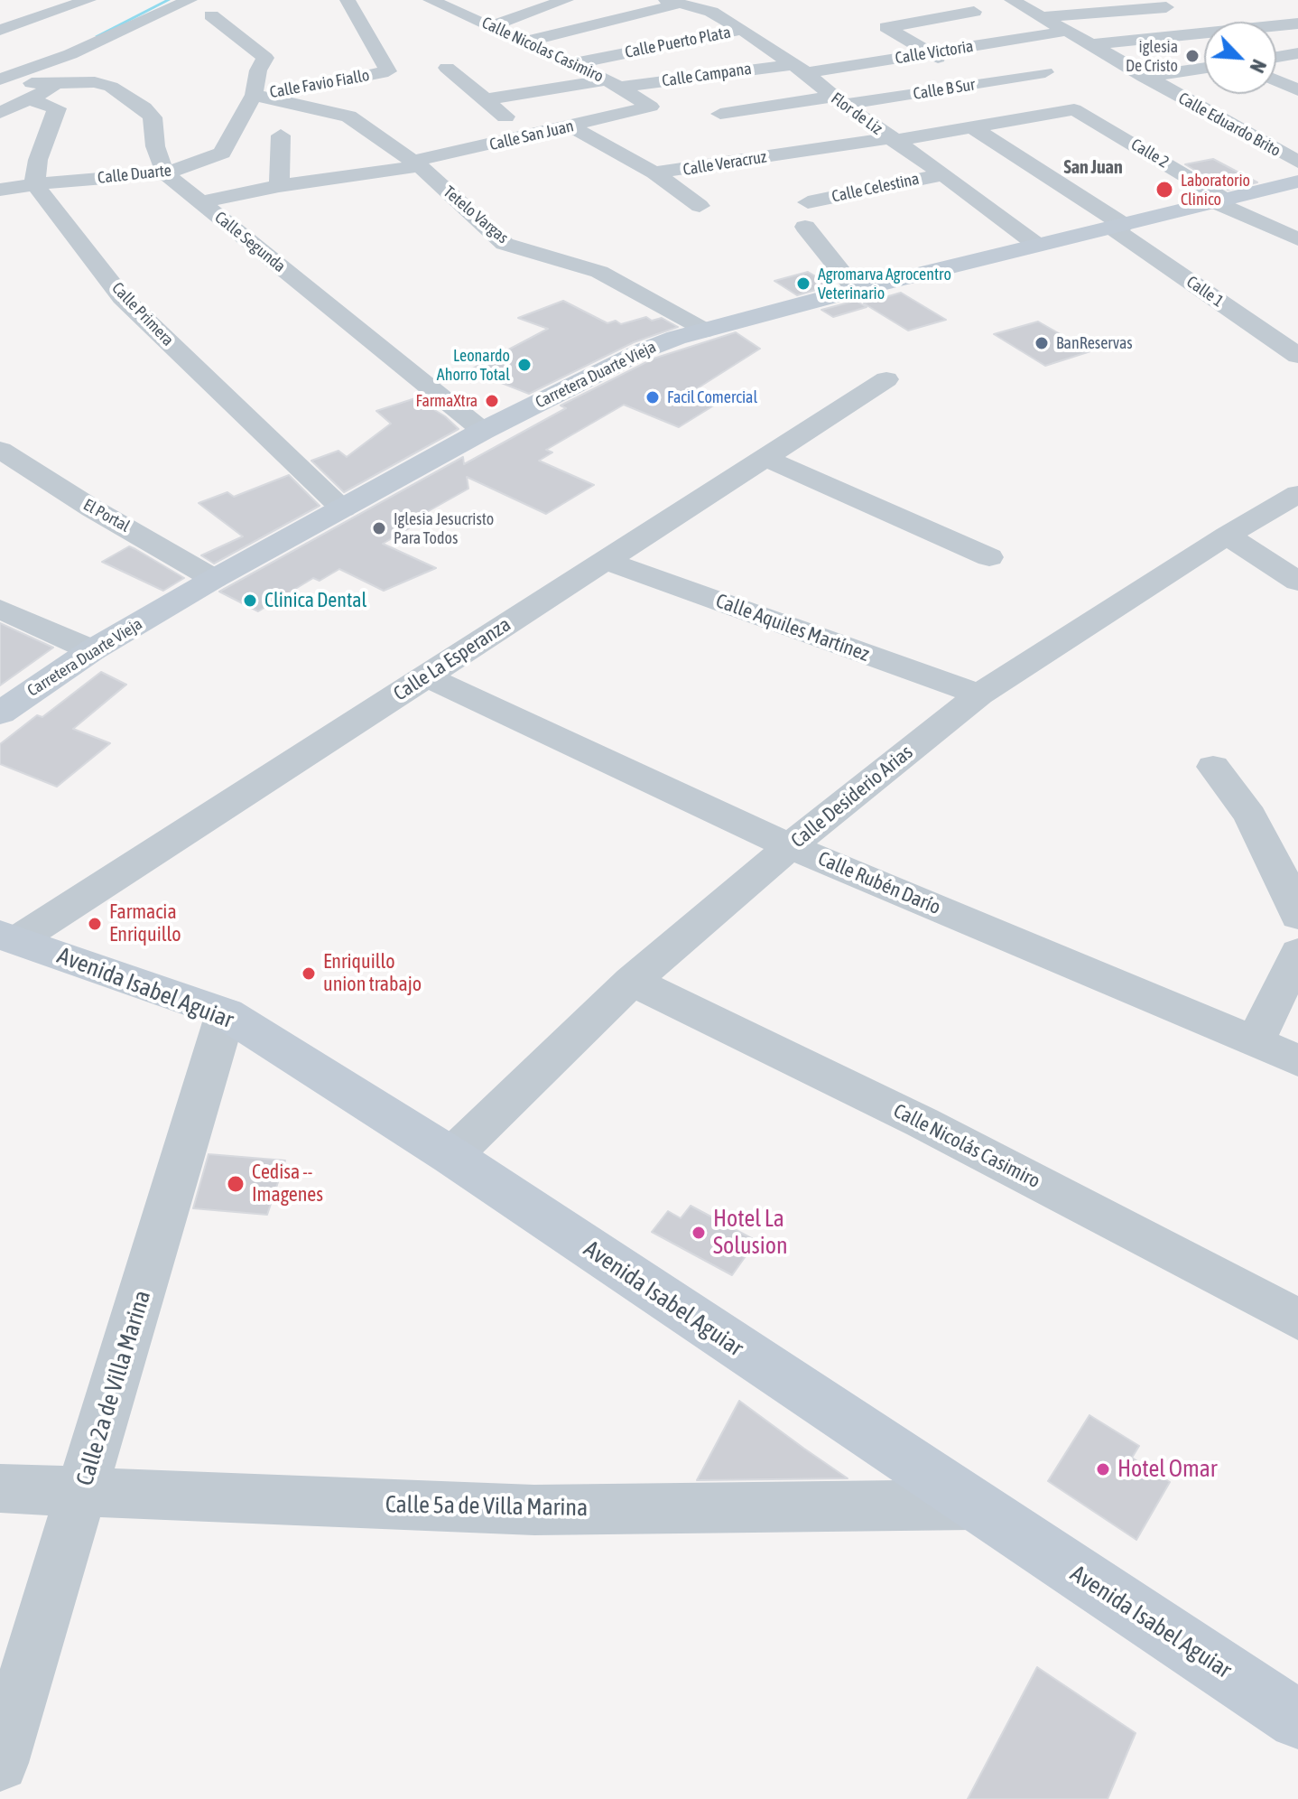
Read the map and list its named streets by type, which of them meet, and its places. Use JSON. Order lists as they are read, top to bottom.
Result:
{
  "streets": {
    "main road": ["Carretera Duarte Vieja", "Avenida Isabel Aguiar"],
    "street": [
      "Calle Puerto Plata",
      "Calle Nicolas Casimiro",
      "Calle Victoria",
      "Calle Campana",
      "Calle Favio Fiallo",
      "Calle B Sur",
      "Flor de Liz",
      "Calle Eduardo Brito",
      "Calle San Juan",
      "Calle 2",
      "Calle Veracruz",
      "Calle Duarte",
      "Calle Celestina",
      "Tetelo Vargas",
      "Calle Segunda",
      "Calle 1",
      "Calle Primera",
      "El Portal",
      "Calle Aquiles Martínez",
      "Calle La Esperanza",
      "Calle Desiderio Arias",
      "Calle Rubén Darío",
      "Calle Nicolás Casimiro",
      "Calle 2a de Villa Marina",
      "Calle 5a de Villa Marina"
    ]
  },
  "crossings": [
    ["Calle Puerto Plata", "Calle Nicolas Casimiro"],
    ["Calle Puerto Plata", "Flor de Liz"],
    ["Calle Nicolas Casimiro", "Calle Campana"],
    ["Calle Nicolas Casimiro", "Calle San Juan"],
    ["Calle Victoria", "Calle Campana"],
    ["Calle Victoria", "Flor de Liz"],
    ["Calle Victoria", "Calle Eduardo Brito"],
    ["Calle Campana", "Flor de Liz"],
    ["Calle Favio Fiallo", "Calle Duarte"],
    ["Calle Favio Fiallo", "Tetelo Vargas"],
    ["Calle B Sur", "Flor de Liz"],
    ["Flor de Liz", "Calle Veracruz"],
    ["Flor de Liz", "Calle Celestina"],
    ["Flor de Liz", "Carretera Duarte Vieja"],
    ["Calle San Juan", "Calle Veracruz"],
    ["Calle San Juan", "Tetelo Vargas"],
    ["Calle San Juan", "Calle Segunda"],
    ["Calle 2", "Calle Veracruz"],
    ["Calle 2", "Carretera Duarte Vieja"],
    ["Calle Veracruz", "Calle 1"],
    ["Calle Duarte", "Tetelo Vargas"],
    ["Calle Duarte", "Calle Segunda"],
    ["Calle Duarte", "Calle Primera"],
    ["Tetelo Vargas", "Carretera Duarte Vieja"],
    ["Calle Segunda", "Carretera Duarte Vieja"],
    ["Calle 1", "Carretera Duarte Vieja"],
    ["Calle Primera", "Carretera Duarte Vieja"],
    ["Carretera Duarte Vieja", "El Portal"],
    ["Calle Aquiles Martínez", "Calle La Esperanza"],
    ["Calle Aquiles Martínez", "Calle Desiderio Arias"],
    ["Calle La Esperanza", "Calle Rubén Darío"],
    ["Calle La Esperanza", "Avenida Isabel Aguiar"],
    ["Calle Desiderio Arias", "Calle Rubén Darío"],
    ["Calle Desiderio Arias", "Avenida Isabel Aguiar"],
    ["Calle Desiderio Arias", "Calle Nicolás Casimiro"],
    ["Avenida Isabel Aguiar", "Calle 2a de Villa Marina"],
    ["Avenida Isabel Aguiar", "Calle 5a de Villa Marina"],
    ["Calle 2a de Villa Marina", "Calle 5a de Villa Marina"]
  ],
  "districts": ["San Juan"],
  "places": [
    "iglesia De Cristo",
    "Laboratorio Clinico",
    "Agromarva Agrocentro Veterinario",
    "BanReservas",
    "Leonardo Ahorro Total",
    "Facil Comercial",
    "FarmaXtra",
    "Iglesia Jesucristo Para Todos",
    "Clinica Dental",
    "Farmacia Enriquillo",
    "Enriquillo union trabajo",
    "Cedisa -- Imagenes",
    "Hotel La Solusion",
    "Hotel Omar"
  ],
  "north": "bottom right"
}
